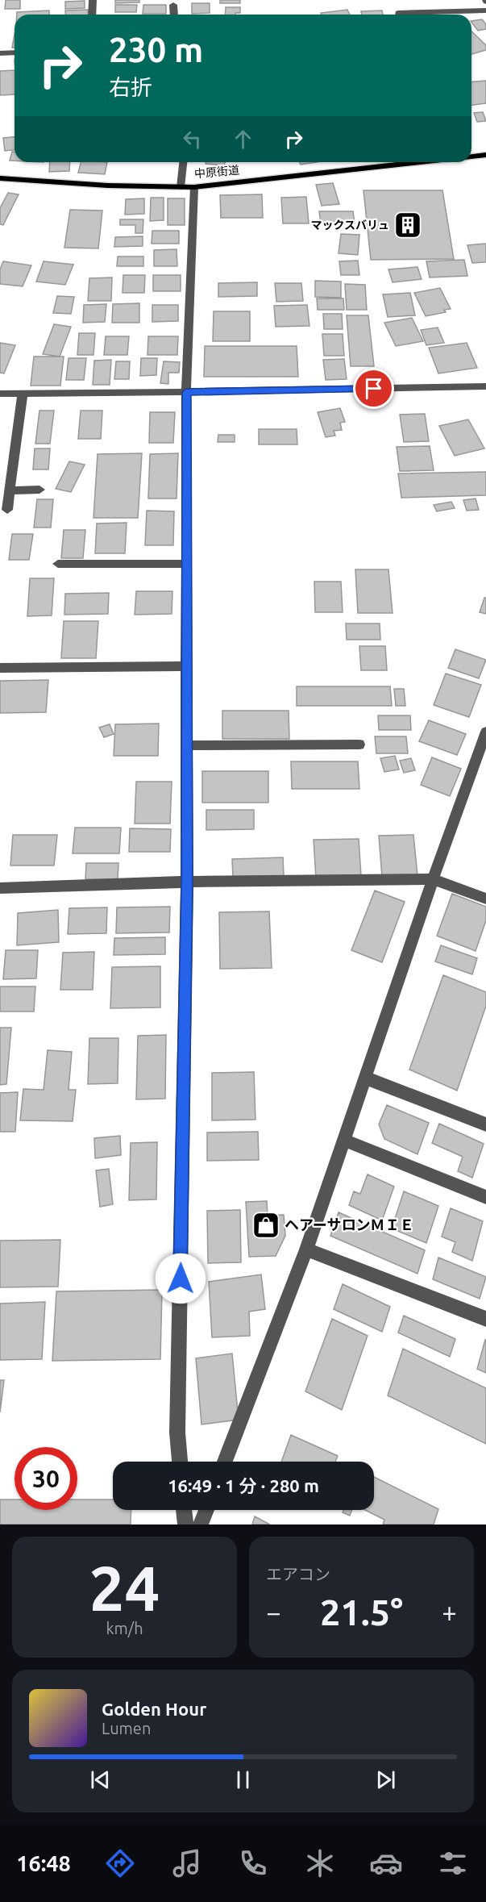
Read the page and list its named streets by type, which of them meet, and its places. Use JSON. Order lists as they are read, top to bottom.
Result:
{
  "streets": {
    "main road": ["中原街道"]
  },
  "places": {
    "building": ["マックスバリュ"],
    "shop": ["ヘアーサロンＭＩＥ"]
  },
  "page": {
    "turn": ["230 m", "右折"],
    "limit": "30",
    "trip": "16:49 · 1 分 · 280 m",
    "tile": [
      ["24", "km/h"],
      "エアコン"
    ],
    "heat": ["−", "21.5°", "+"],
    "song": ["Golden Hour", "Lumen"],
    "tabs": "16:48"
  }
}
